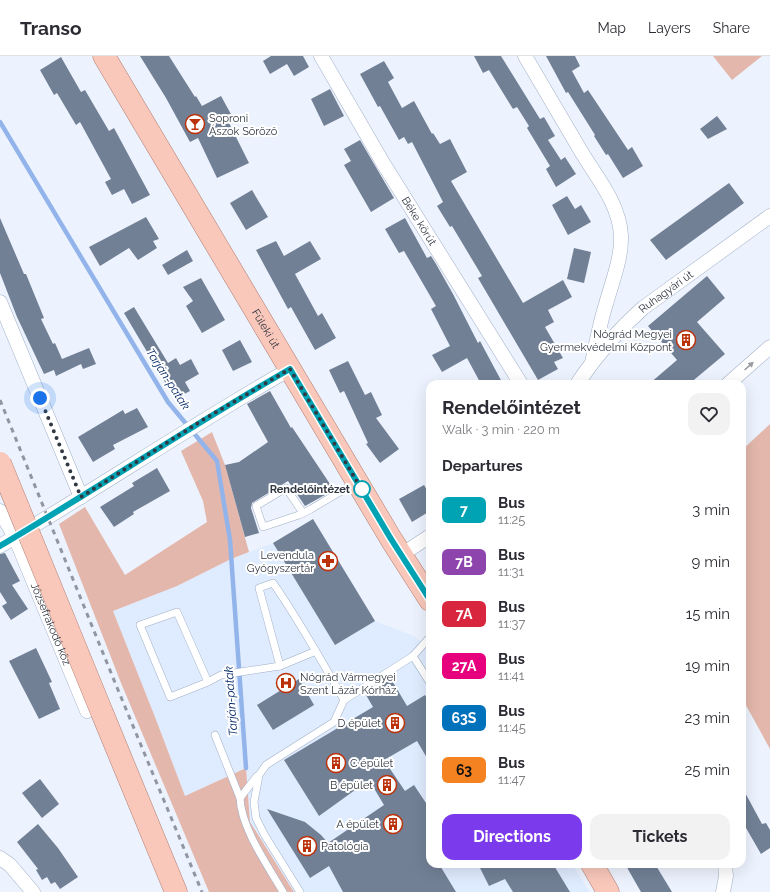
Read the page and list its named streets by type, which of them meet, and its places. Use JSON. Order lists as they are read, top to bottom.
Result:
{
  "streets": {
    "main road": ["Füleki út"],
    "street": ["Béke körút", "Ruhagyári út", "Józsefrakodó köz"]
  },
  "water": ["Tarján-patak"],
  "places": {
    "bar": ["Soproni Ászok Söröző"],
    "building": [
      "Nógrád Megyei Gyermekvédelmi Központ",
      "D épület",
      "C épület",
      "B épület",
      "A épület",
      "Patológia"
    ],
    "other": ["Rendelőintézet"],
    "pharmacy": ["Levendula Gyógyszertár"],
    "hospital": ["Nógrád Vármegyei Szent Lázár Kórház"]
  },
  "lines": ["bus line 7"],
  "page": {
    "header": "Transo",
    "nav": ["Map", "Layers", "Share"],
    "heading": [
      ["Rendelőintézet", "Walk · 3 min · 220 m"],
      "Departures"
    ],
    "list": [
      {
        "mark": "7",
        "name": "Bus",
        "note": "11:25",
        "value": "3 min"
      },
      {
        "mark": "7B",
        "name": "Bus",
        "note": "11:31",
        "value": "9 min"
      },
      {
        "mark": "7A",
        "name": "Bus",
        "note": "11:37",
        "value": "15 min"
      },
      {
        "mark": "27A",
        "name": "Bus",
        "note": "11:41",
        "value": "19 min"
      },
      {
        "mark": "63S",
        "name": "Bus",
        "note": "11:45",
        "value": "23 min"
      },
      {
        "mark": "63",
        "name": "Bus",
        "note": "11:47",
        "value": "25 min"
      }
    ],
    "buttons": ["Directions", "Tickets"]
  }
}
